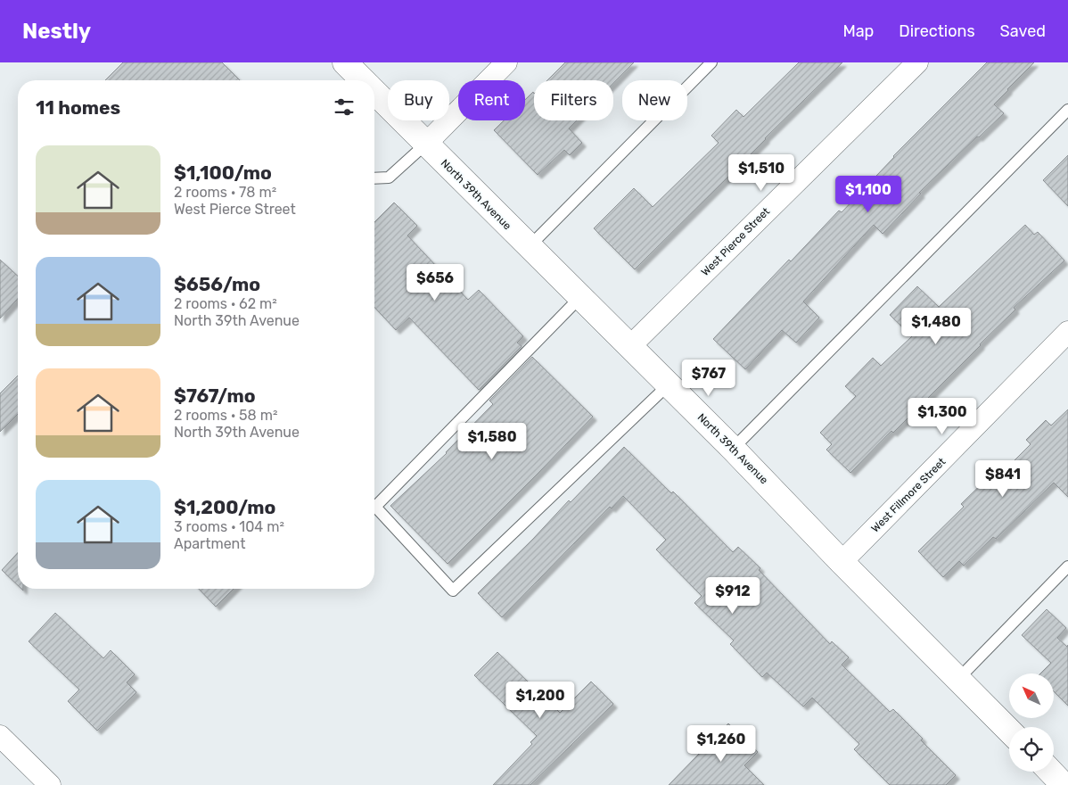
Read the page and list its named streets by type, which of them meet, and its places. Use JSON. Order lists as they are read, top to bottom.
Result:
{
  "streets": {
    "street": ["North 39th Avenue", "West Pierce Street", "West Fillmore Street"]
  },
  "crossings": [
    ["North 39th Avenue", "West Pierce Street"],
    ["North 39th Avenue", "West Fillmore Street"]
  ],
  "north": "top left",
  "page": {
    "header": "Nestly",
    "nav": ["Map", "Directions", "Saved"],
    "chip": [
      "Buy",
      "Rent",
      "Filters",
      "New"
    ],
    "heading": "11 homes",
    "list": [
      {
        "name": "$1,100/mo",
        "note": "2 rooms · 78 m² · West Pierce Street"
      },
      {
        "name": "$656/mo",
        "note": "2 rooms · 62 m² · North 39th Avenue"
      },
      {
        "name": "$767/mo",
        "note": "2 rooms · 58 m² · North 39th Avenue"
      },
      {
        "name": "$1,200/mo",
        "note": "3 rooms · 104 m² · Apartment"
      }
    ],
    "price": [
      "$1,510",
      "$1,100",
      "$656",
      "$1,480",
      "$767",
      "$1,300",
      "$1,580",
      "$841",
      "$912",
      "$1,200",
      "$1,260"
    ]
  }
}
